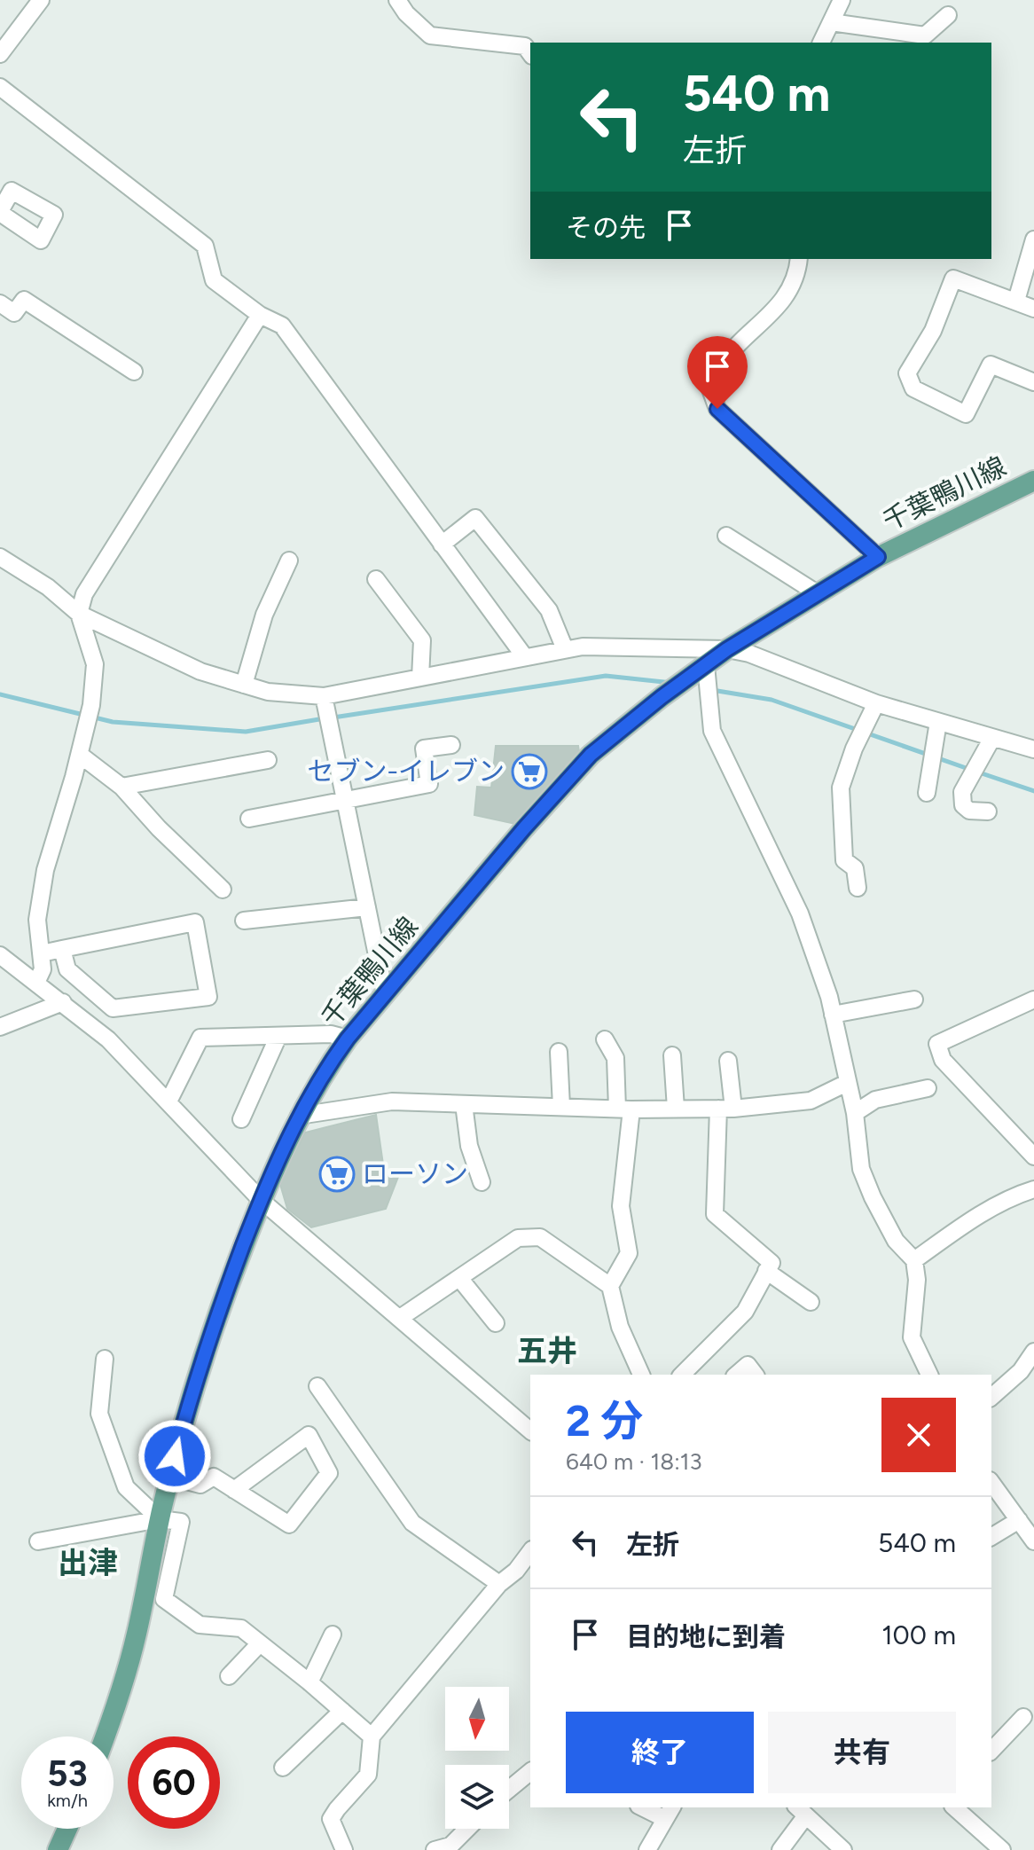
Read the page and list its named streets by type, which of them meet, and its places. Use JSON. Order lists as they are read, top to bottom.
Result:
{
  "streets": {
    "main road": ["千葉鴨川線"]
  },
  "districts": ["五井", "出津"],
  "places": {
    "supermarket": ["セブン-イレブン", "ローソン"]
  },
  "north": "bottom",
  "page": {
    "turn": ["540 m", "左折"],
    "then": "その先",
    "heading": ["2 分", "640 m · 18:13"],
    "list": [
      {
        "name": "左折",
        "value": "540 m"
      },
      {
        "name": "目的地に到着",
        "value": "100 m"
      }
    ],
    "buttons": ["終了", "共有"],
    "speed": "53 km/h",
    "limit": "60"
  }
}
